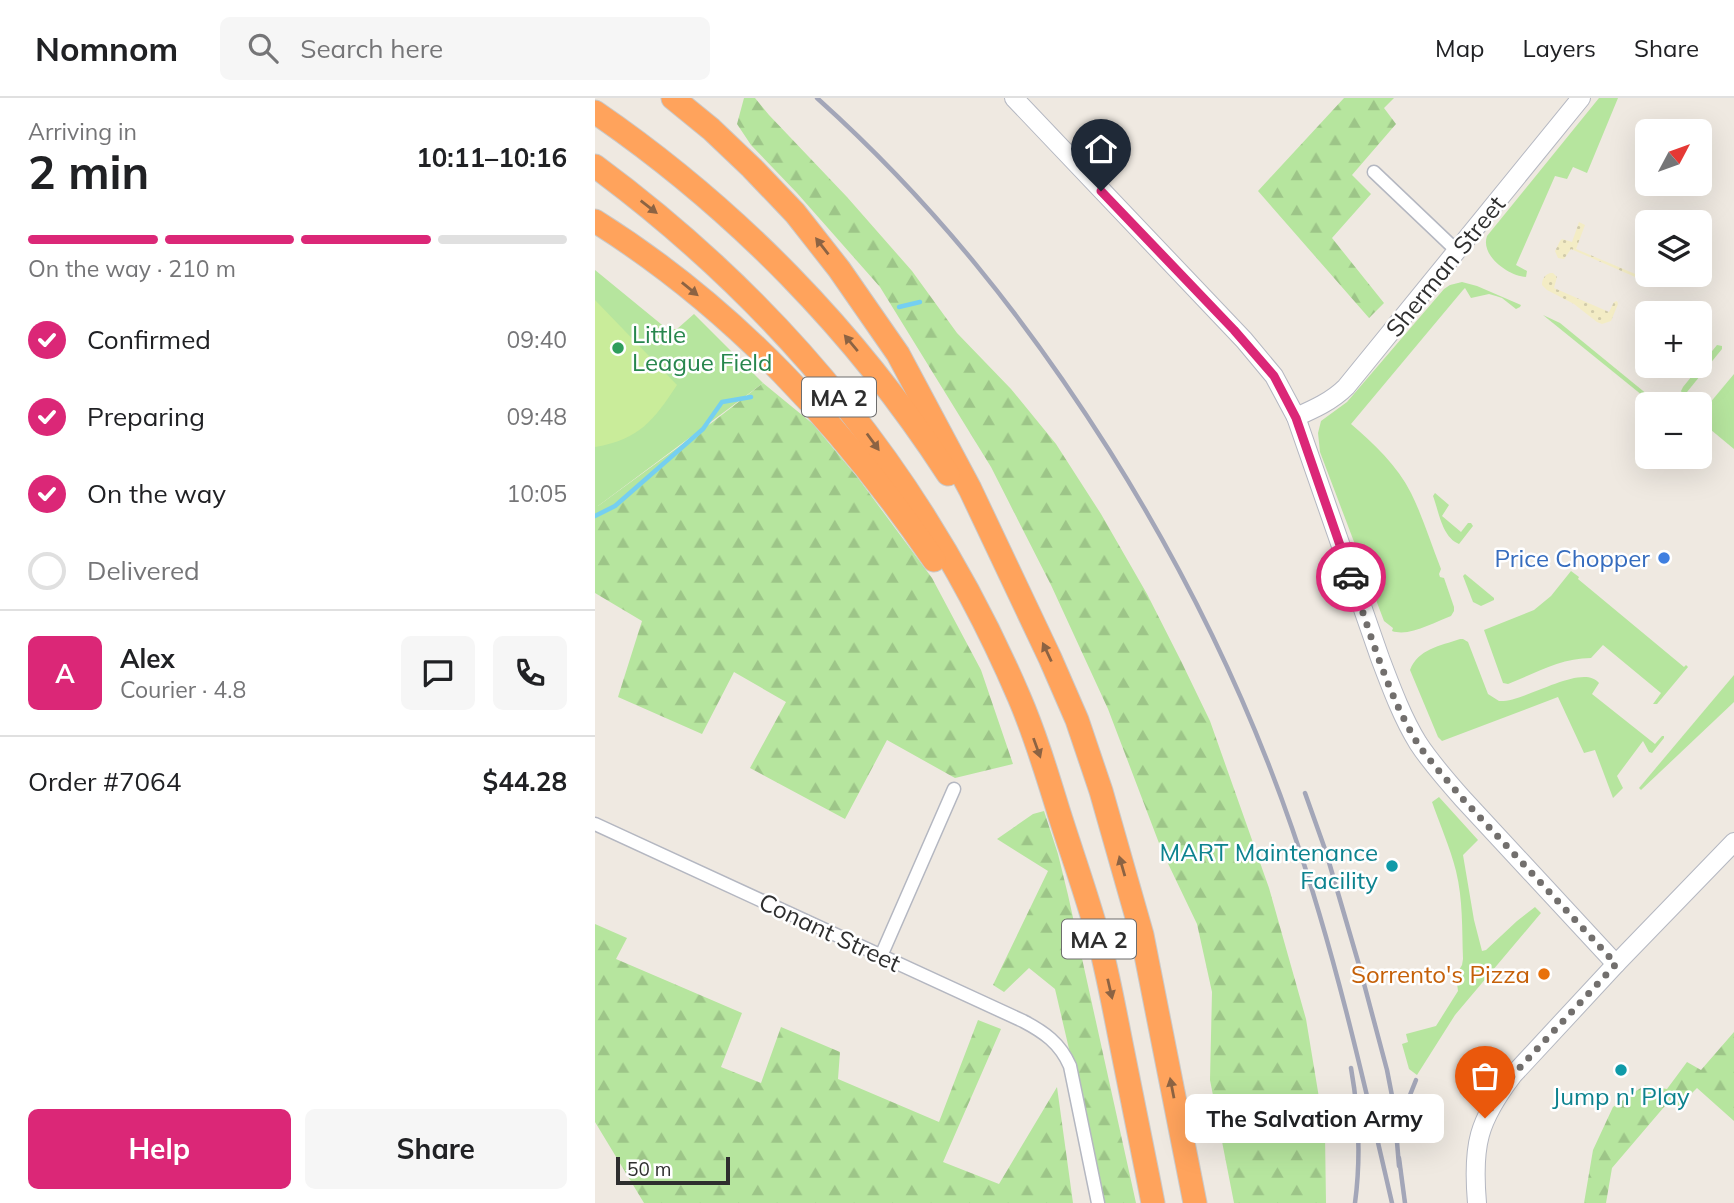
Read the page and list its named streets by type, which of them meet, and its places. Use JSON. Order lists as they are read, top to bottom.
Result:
{
  "streets": {
    "highway": ["MA 2"],
    "main road": ["Sherman Street"],
    "street": ["Conant Street"]
  },
  "places": [
    "Little League Field",
    "Price Chopper",
    "MART Maintenance Facility",
    "Sorrento's Pizza",
    "Jump n' Play",
    "The Salvation Army"
  ],
  "scale_bar": "50 m",
  "north": "top right",
  "page": {
    "header": "Nomnom",
    "search": "Search here",
    "nav": ["Map", "Layers", "Share"],
    "heading": ["2 min", "Arriving in", "10:11–10:16"],
    "panel": [
      "Alex",
      "Courier · 4.8",
      "Order #7064",
      "$44.28"
    ],
    "map_buttons": ["+", "−"],
    "bar": "On the way · 210 m",
    "list": [
      ["Confirmed", "09:40"],
      ["Preparing", "09:48"],
      ["On the way", "10:05"],
      "Delivered"
    ],
    "round": "A",
    "bubble": "The Salvation Army",
    "buttons": ["Help", "Share"],
    "scale": "50 m"
  }
}
